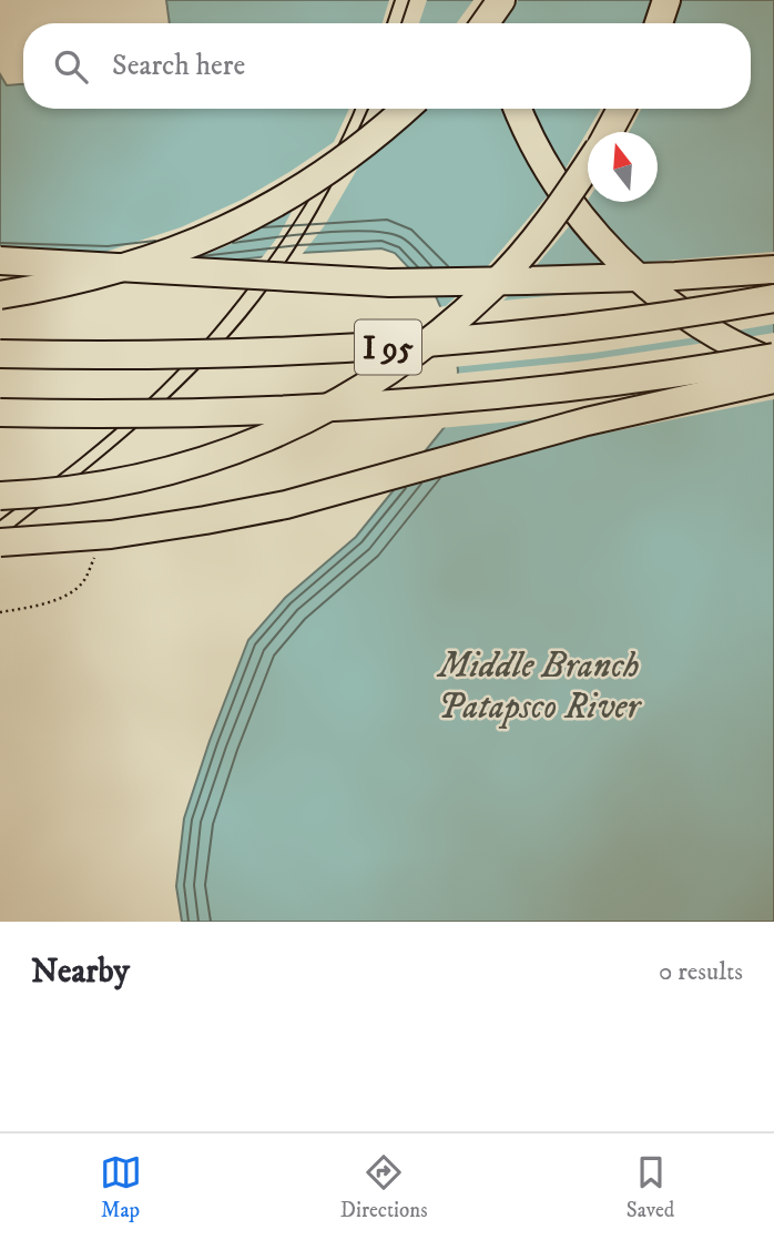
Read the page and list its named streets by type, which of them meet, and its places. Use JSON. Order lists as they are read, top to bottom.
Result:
{
  "streets": {
    "highway": ["I 95"]
  },
  "water": ["Middle Branch Patapsco River"],
  "north": "top",
  "page": {
    "search": "Search here",
    "heading": ["Nearby", "0 results"],
    "nav": ["Map", "Directions", "Saved"]
  }
}
